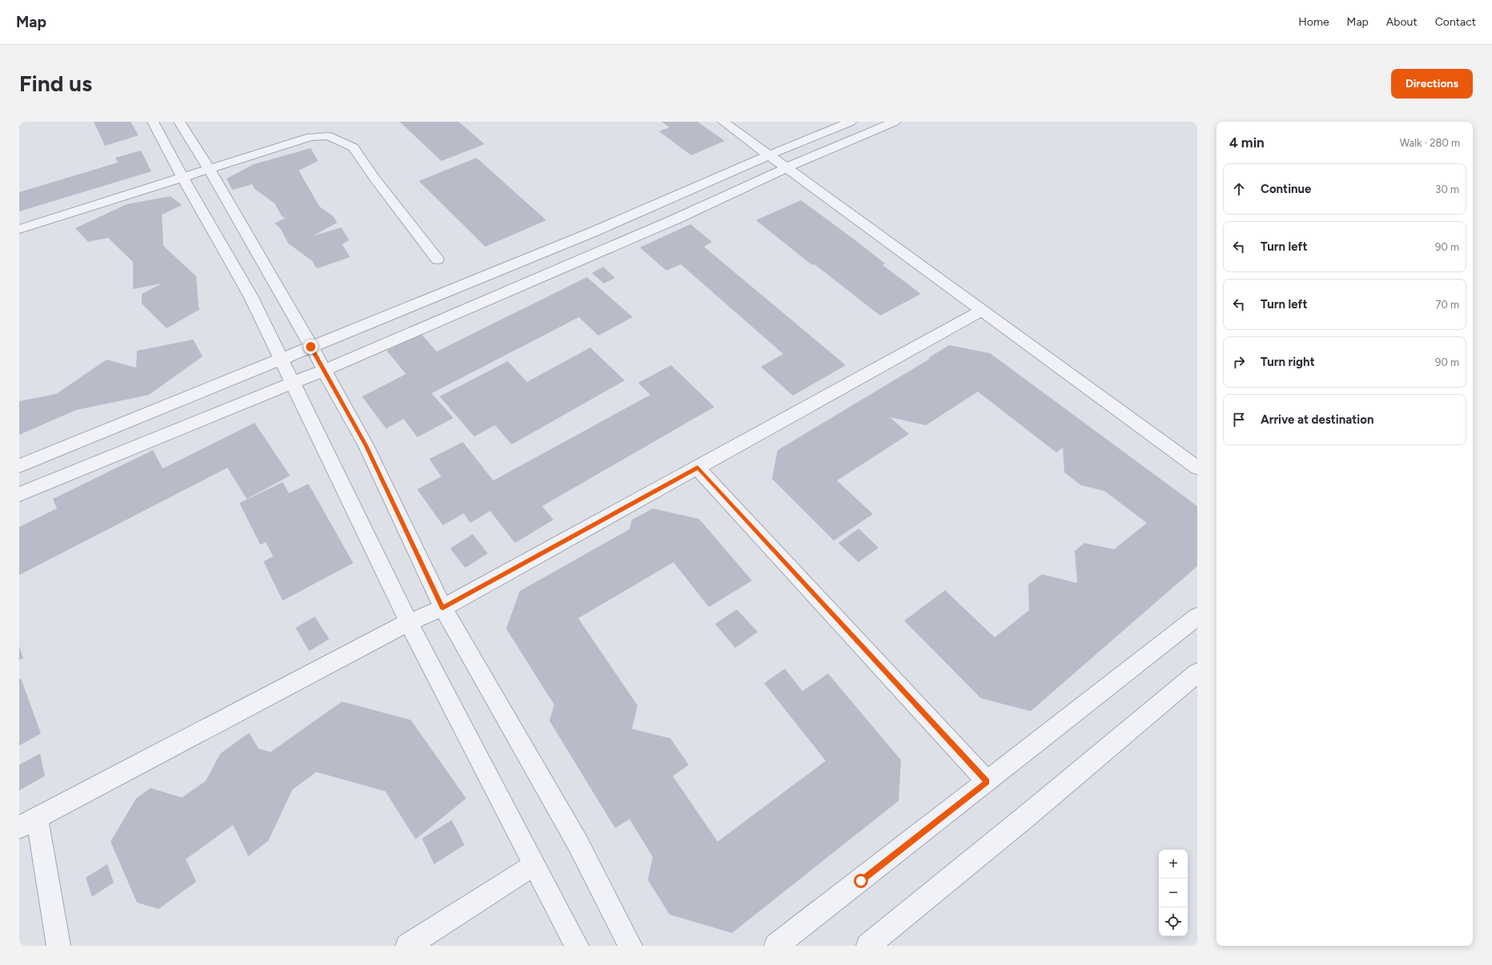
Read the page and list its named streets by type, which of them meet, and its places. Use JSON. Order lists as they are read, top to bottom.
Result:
{
  "page": {
    "header": "Map",
    "nav": [
      "Home",
      "Map",
      "About",
      "Contact"
    ],
    "buttons": "Directions",
    "title": "Find us",
    "heading": ["4 min", "Walk · 280 m"],
    "list": [
      ["Continue", "30 m"],
      ["Turn left", "90 m"],
      ["Turn left", "70 m"],
      ["Turn right", "90 m"],
      "Arrive at destination"
    ],
    "map_buttons": ["+", "−"]
  }
}
